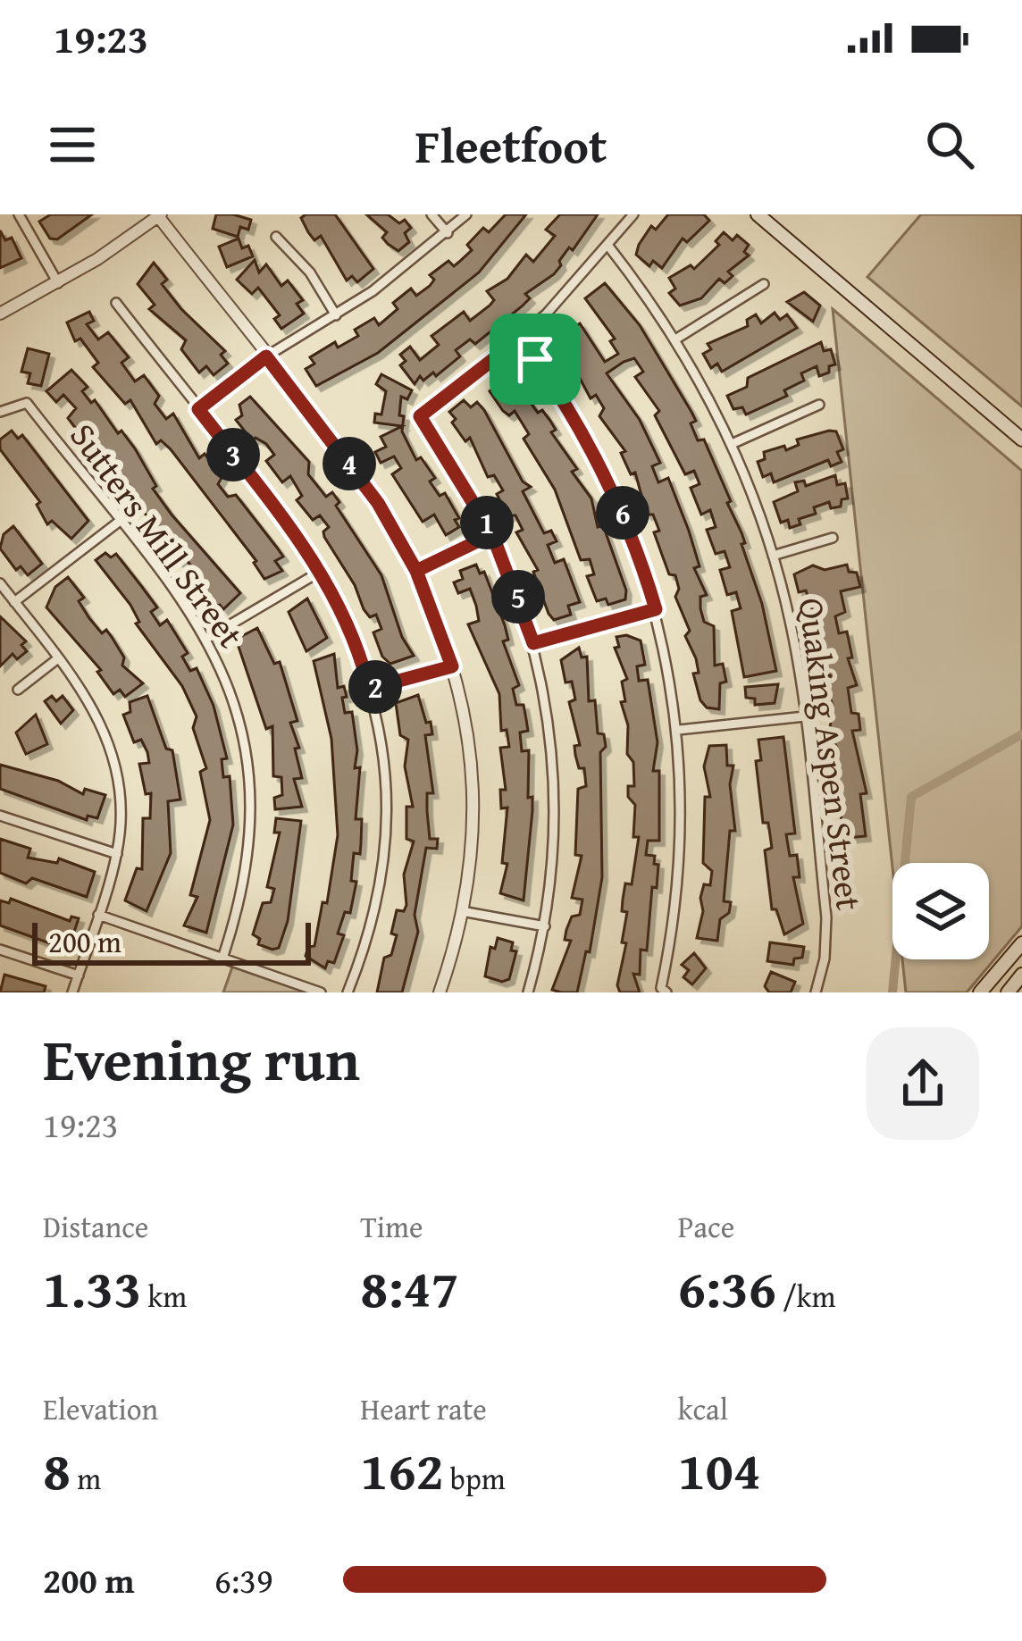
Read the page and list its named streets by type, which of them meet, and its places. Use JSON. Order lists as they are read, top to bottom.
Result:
{
  "streets": {
    "street": ["Sutters Mill Street", "Quaking Aspen Street"]
  },
  "scale_bar": "200 m",
  "page": {
    "status": "19:23",
    "header": "Fleetfoot",
    "pins": [
      "3",
      "4",
      "6",
      "1",
      "5",
      "2"
    ],
    "scale": "200 m",
    "heading": ["Evening run", "19:23"],
    "stats": [
      ["Distance", "1.33 km"],
      ["Time", "8:47"],
      ["Pace", "6:36 /km"],
      ["Elevation", "8 m"],
      ["Heart rate", "162 bpm"],
      ["kcal", "104"]
    ],
    "list": [
      {
        "name": "200 m",
        "note": "6:39"
      }
    ]
  }
}
